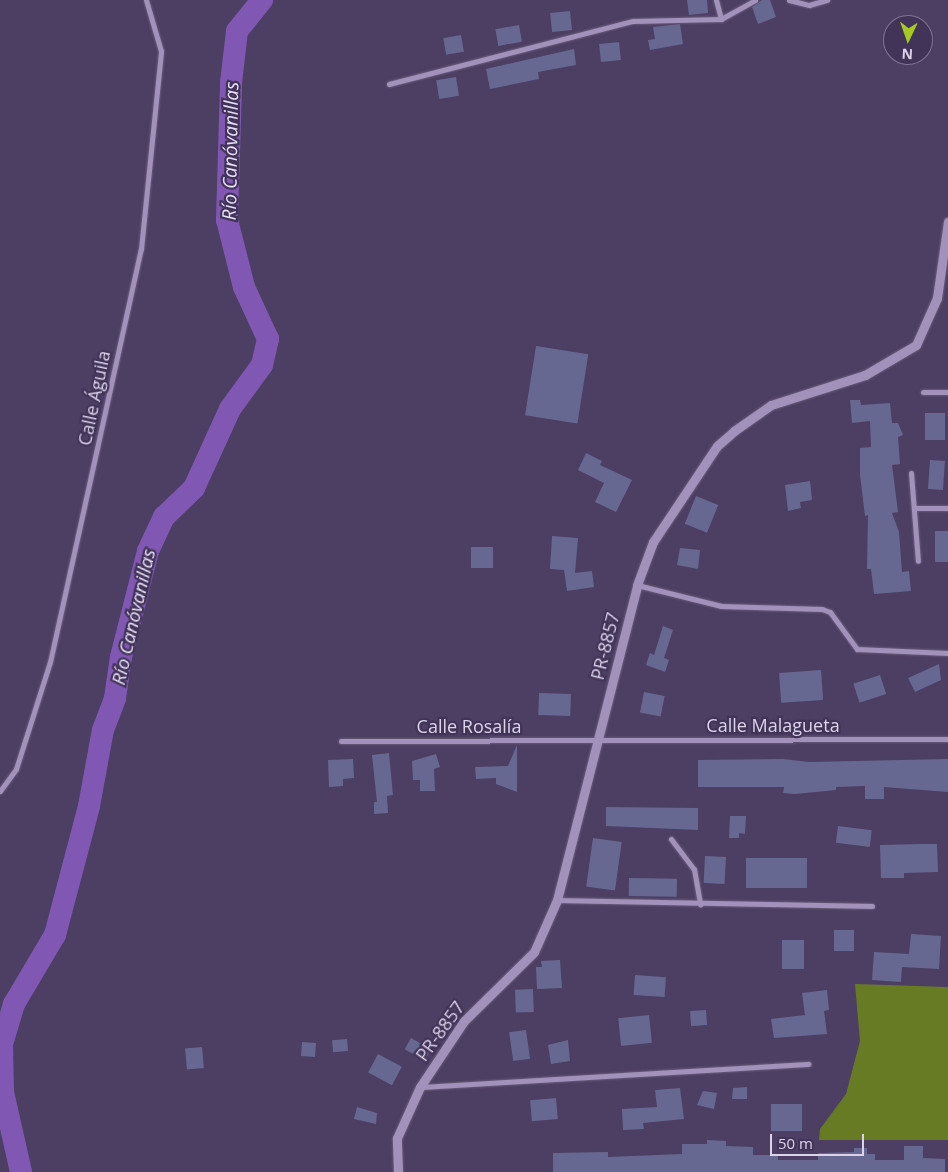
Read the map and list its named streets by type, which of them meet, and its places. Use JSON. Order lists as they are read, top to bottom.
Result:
{
  "streets": {
    "street": [
      "Calle Águila",
      "PR-8857",
      "Calle Malagueta",
      "Calle Rosalía"
    ]
  },
  "crossings": [
    ["PR-8857", "Calle Malagueta"],
    ["PR-8857", "Calle Rosalía"],
    ["Calle Malagueta", "Calle Rosalía"]
  ],
  "water": ["Río Canóvanillas"],
  "scale_bar": "50 m",
  "north": "bottom"
}
